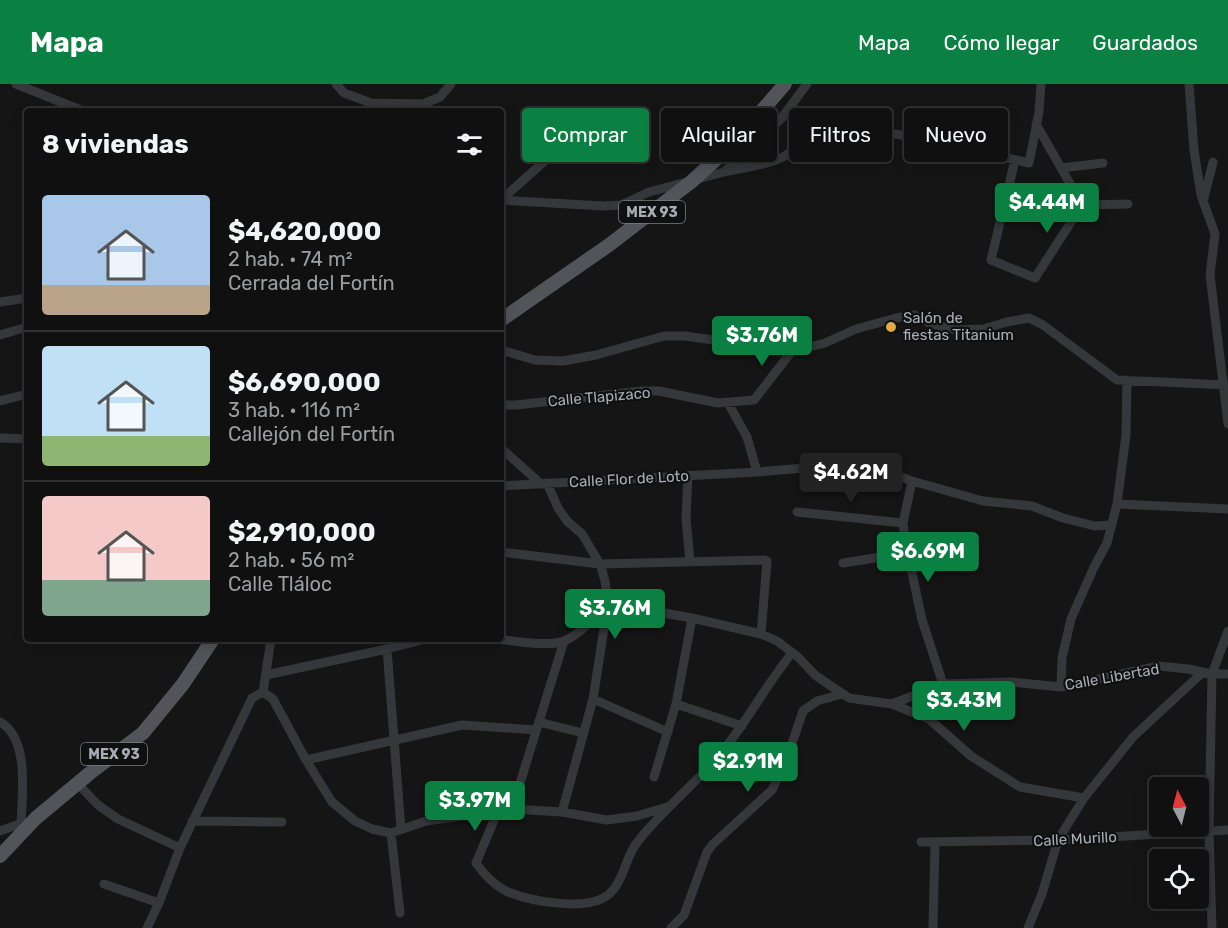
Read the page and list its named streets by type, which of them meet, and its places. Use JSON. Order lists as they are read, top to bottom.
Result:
{
  "streets": {
    "main road": ["MEX 93"],
    "street": [
      "Calle Tlapizaco",
      "Calle Flor de Loto",
      "Calle Libertad",
      "Calle Murillo"
    ]
  },
  "places": ["Salón de fiestas Titanium"],
  "north": "top",
  "page": {
    "header": "Mapa",
    "nav": ["Mapa", "Cómo llegar", "Guardados"],
    "chip": [
      "Comprar",
      "Alquilar",
      "Filtros",
      "Nuevo"
    ],
    "heading": "8 viviendas",
    "list": [
      {
        "name": "$4,620,000",
        "note": "2 hab. · 74 m² · Cerrada del Fortín"
      },
      {
        "name": "$6,690,000",
        "note": "3 hab. · 116 m² · Callejón del Fortín"
      },
      {
        "name": "$2,910,000",
        "note": "2 hab. · 56 m² · Calle Tláloc"
      }
    ],
    "price": [
      "$4.44M",
      "$3.76M",
      "$4.62M",
      "$6.69M",
      "$3.76M",
      "$3.43M",
      "$2.91M",
      "$3.97M"
    ]
  }
}
